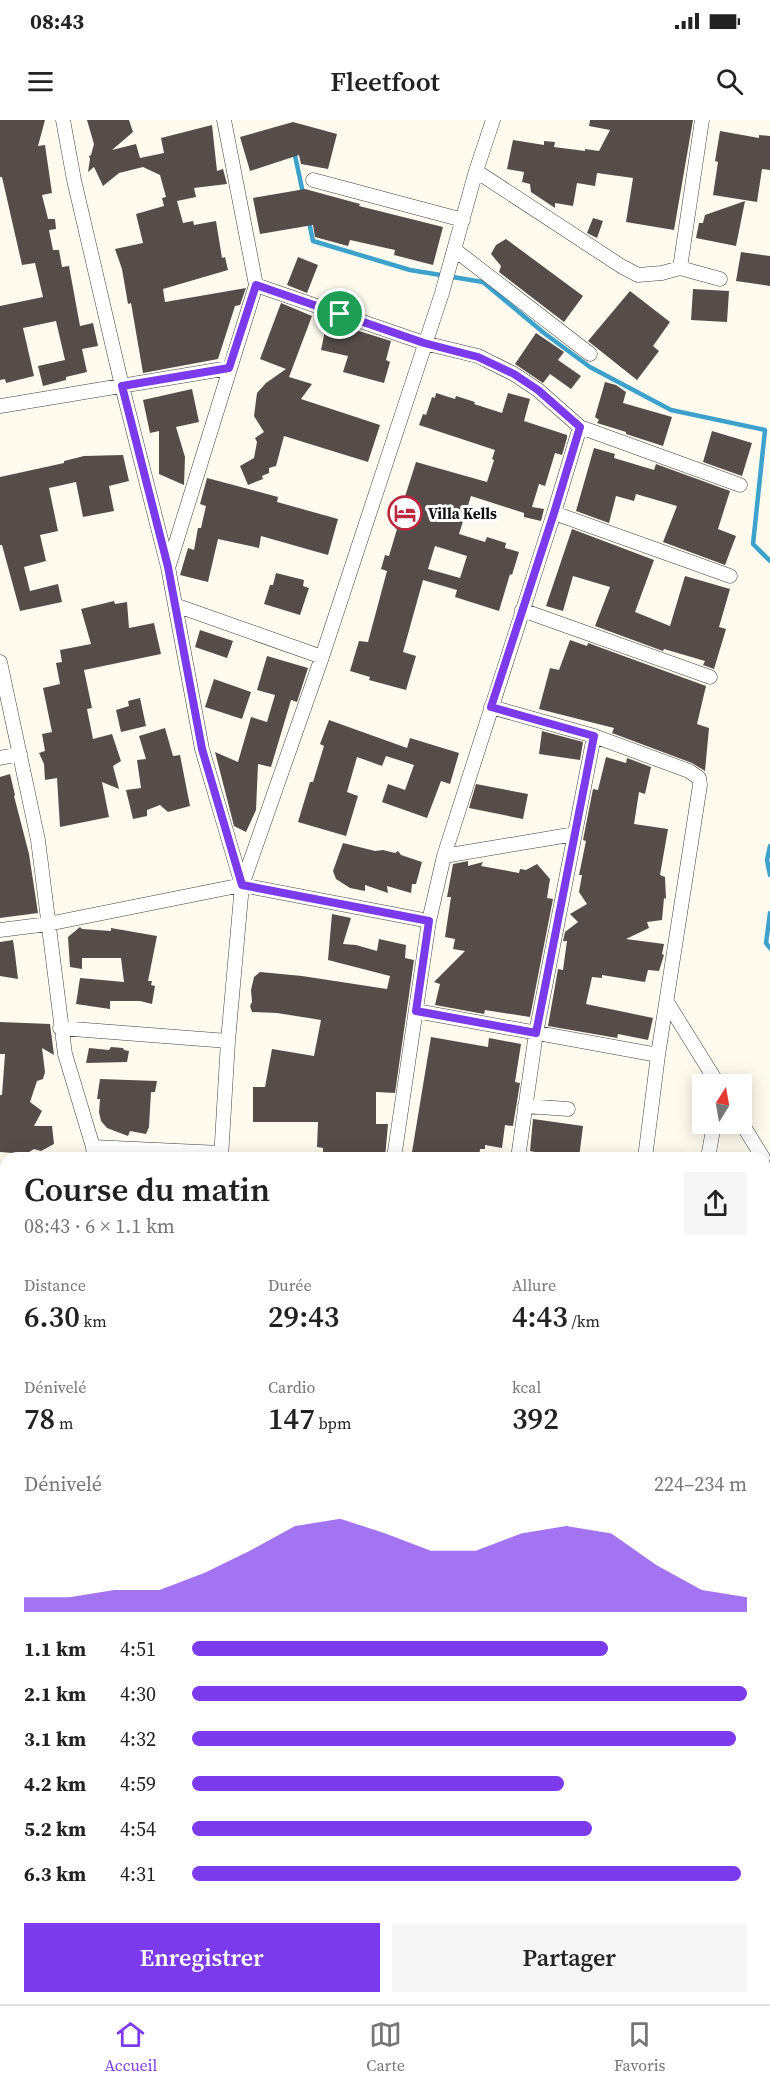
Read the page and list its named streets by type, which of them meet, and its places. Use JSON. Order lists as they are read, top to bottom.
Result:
{
  "places": {
    "hotel": ["Villa Kells"]
  },
  "north": "top",
  "page": {
    "status": "08:43",
    "header": "Fleetfoot",
    "heading": ["Course du matin", "08:43 · 6 × 1.1 km"],
    "stats": [
      ["Distance", "6.30 km"],
      ["Durée", "29:43"],
      ["Allure", "4:43 /km"],
      ["Dénivelé", "78 m"],
      ["Cardio", "147 bpm"],
      ["kcal", "392"]
    ],
    "chart": ["Dénivelé", "224–234 m"],
    "list": [
      {
        "name": "1.1 km",
        "note": "4:51"
      },
      {
        "name": "2.1 km",
        "note": "4:30"
      },
      {
        "name": "3.1 km",
        "note": "4:32"
      },
      {
        "name": "4.2 km",
        "note": "4:59"
      },
      {
        "name": "5.2 km",
        "note": "4:54"
      },
      {
        "name": "6.3 km",
        "note": "4:31"
      }
    ],
    "buttons": ["Enregistrer", "Partager"],
    "tabs": ["Accueil", "Carte", "Favoris"]
  }
}
